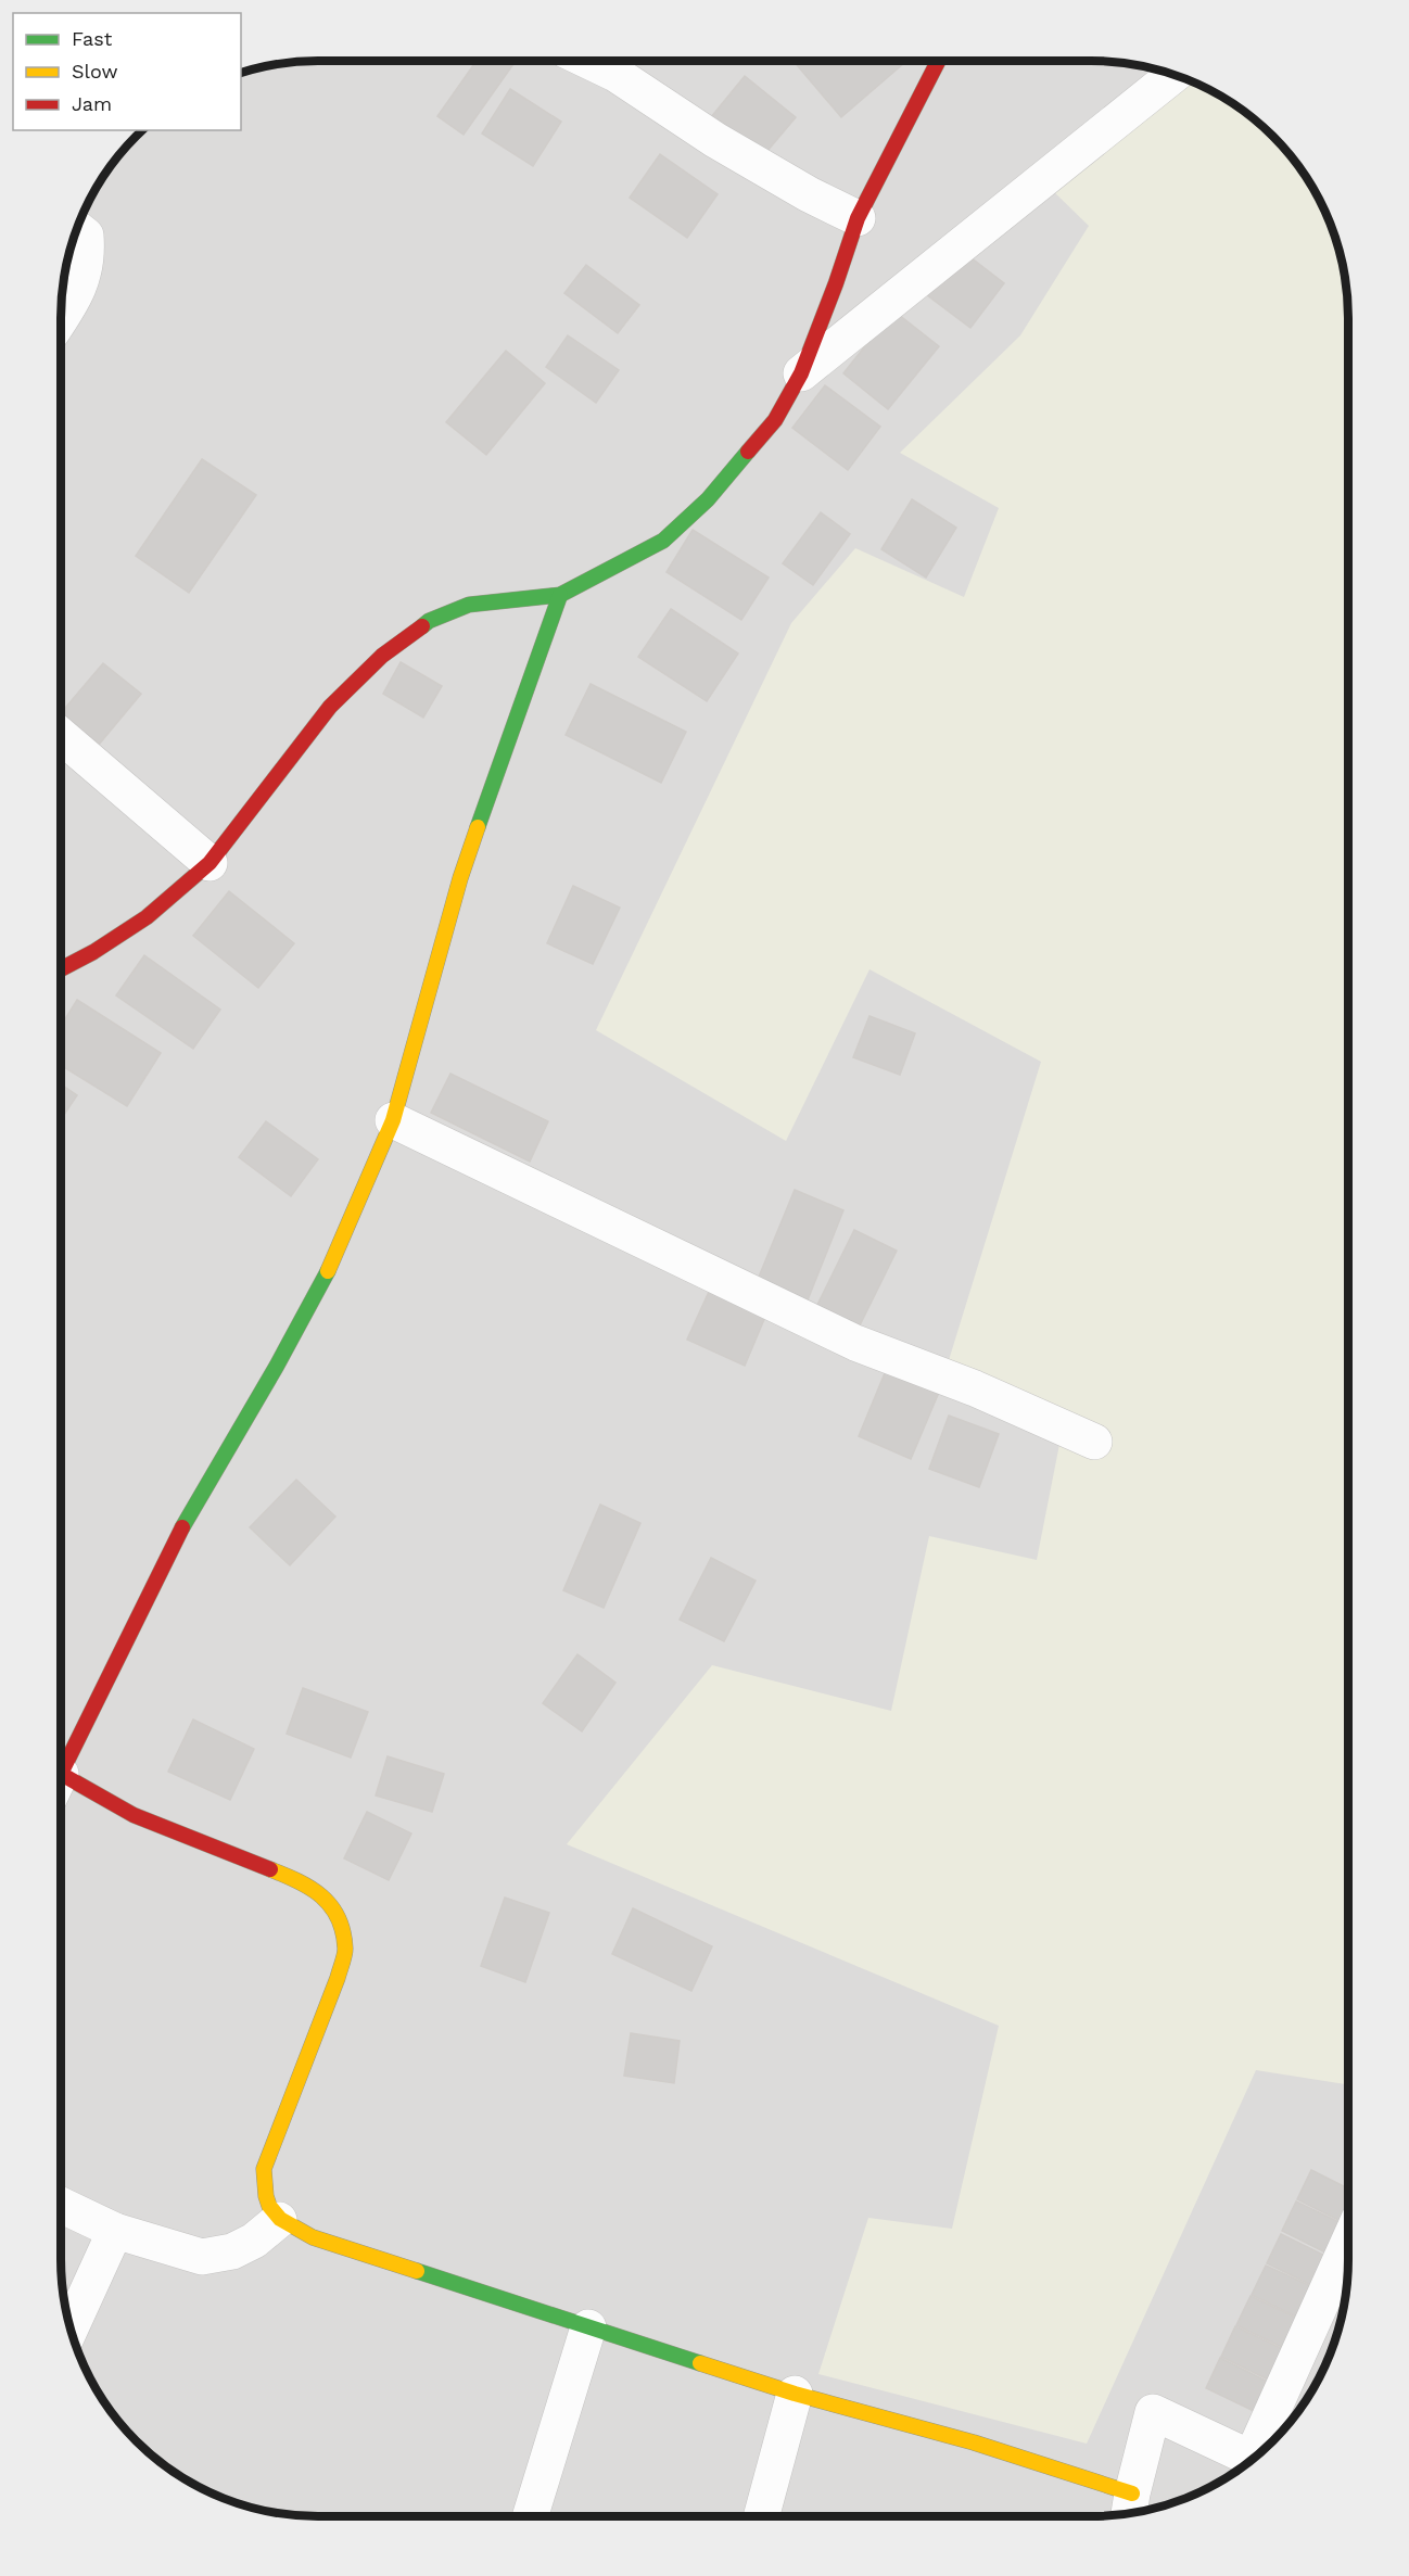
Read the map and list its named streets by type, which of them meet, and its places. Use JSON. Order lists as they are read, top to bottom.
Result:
{
  "legend": ["Fast", "Slow", "Jam"]
}
